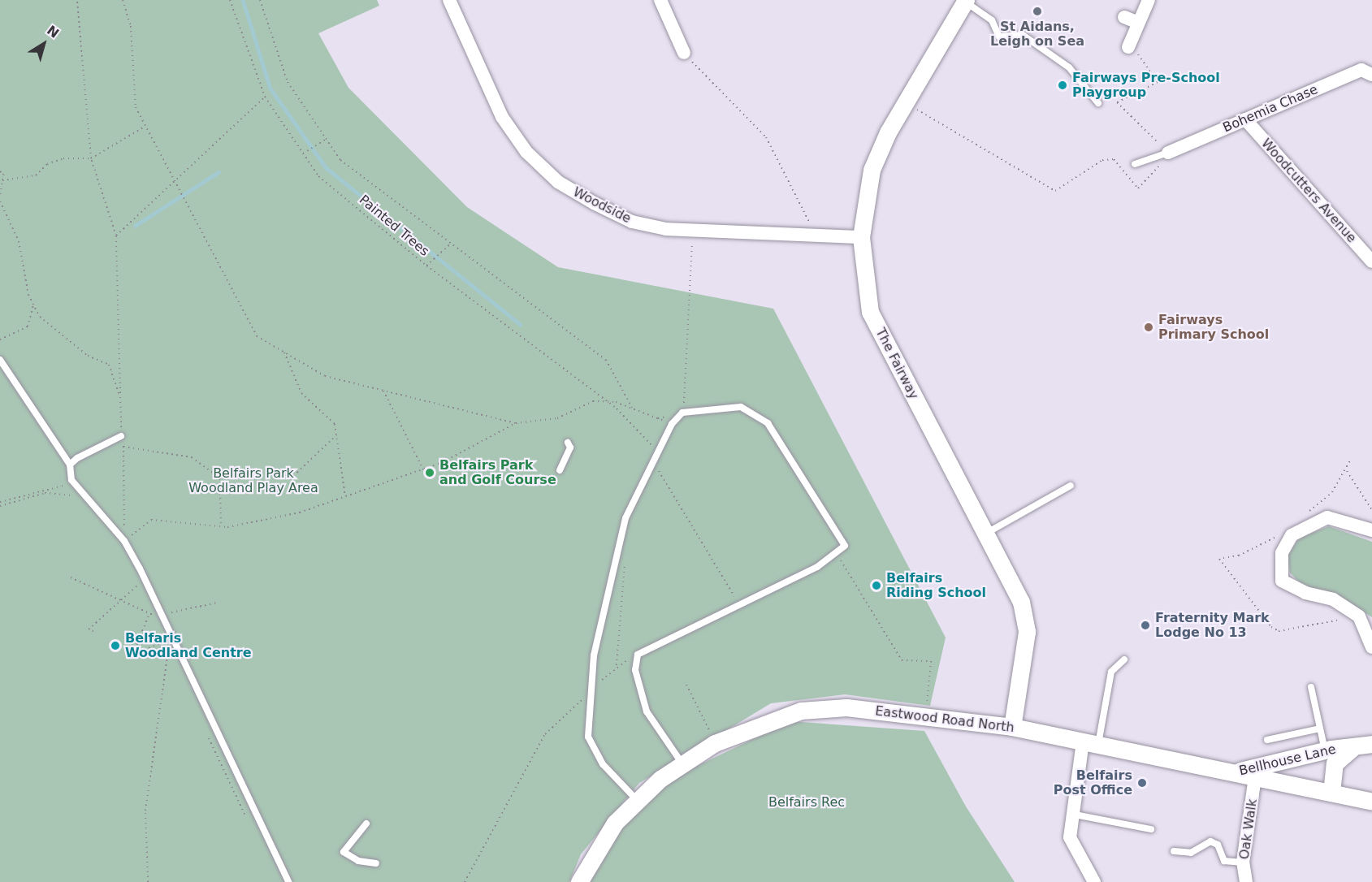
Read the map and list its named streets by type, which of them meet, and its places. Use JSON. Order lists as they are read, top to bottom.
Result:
{
  "streets": {
    "street": [
      "Bohemia Chase",
      "Woodcutters Avenue",
      "Woodside",
      "The Fairway",
      "Eastwood Road North",
      "Bellhouse Lane",
      "Oak Walk"
    ],
    "path": ["Painted Trees"]
  },
  "crossings": [
    ["Bohemia Chase", "Woodcutters Avenue"],
    ["Woodside", "The Fairway"],
    ["The Fairway", "Eastwood Road North"],
    ["Eastwood Road North", "Bellhouse Lane"],
    ["Eastwood Road North", "Oak Walk"]
  ],
  "parks": ["Belfairs Park Woodland Play Area", "Belfairs Rec"],
  "places": [
    "St Aidans, Leigh on Sea",
    "Fairways Pre-School Playgroup",
    "Fairways Primary School",
    "Belfairs Park and Golf Course",
    "Belfairs Riding School",
    "Fraternity Mark Lodge No 13",
    "Belfaris Woodland Centre",
    "Belfairs Post Office"
  ],
  "north": "top right"
}
